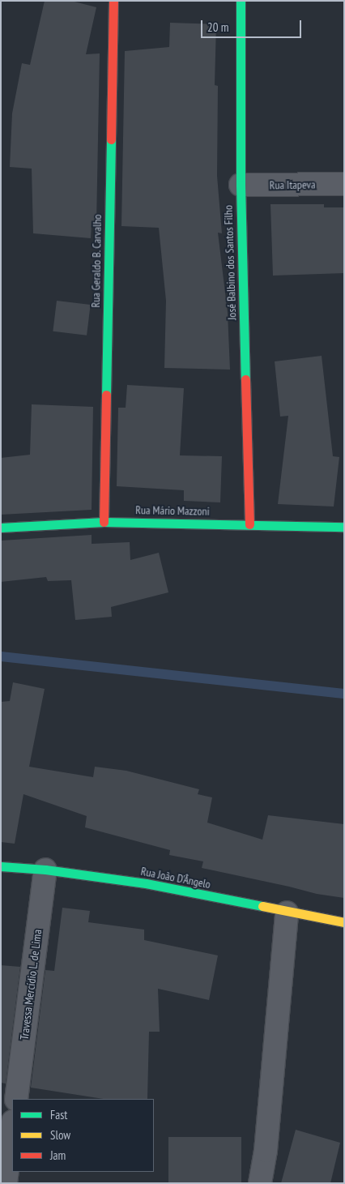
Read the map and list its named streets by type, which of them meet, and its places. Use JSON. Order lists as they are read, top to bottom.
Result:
{
  "streets": {
    "street": [
      "Rua Itapeva",
      "Rua Geraldo B. Carvalho",
      "José Balbino dos Santos Filho",
      "Rua Mário Mazzoni",
      "Rua João D'Ângelo",
      "Travessa Mercídio L. de Lima"
    ]
  },
  "crossings": [
    ["Rua Itapeva", "José Balbino dos Santos Filho"],
    ["Rua Geraldo B. Carvalho", "Rua Mário Mazzoni"],
    ["José Balbino dos Santos Filho", "Rua Mário Mazzoni"],
    ["Rua João D'Ângelo", "Travessa Mercídio L. de Lima"]
  ],
  "legend": ["Fast", "Slow", "Jam"],
  "scale_bar": "20 m"
}
